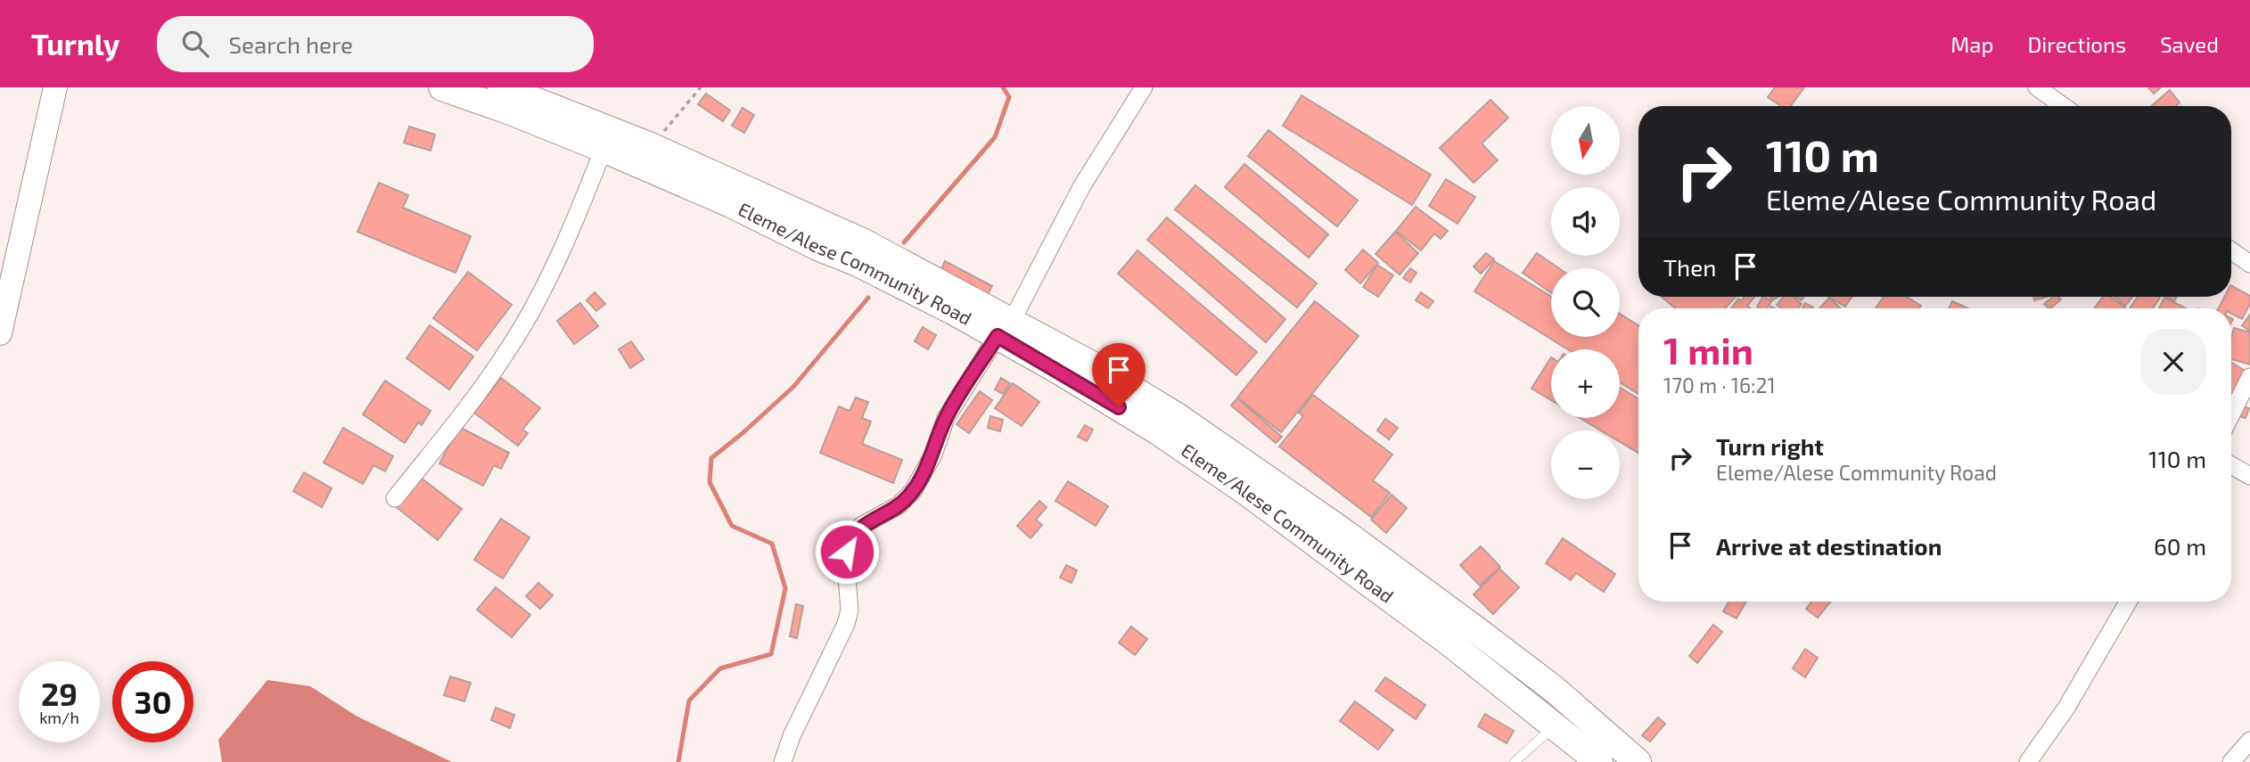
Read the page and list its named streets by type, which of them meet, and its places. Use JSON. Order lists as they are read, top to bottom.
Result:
{
  "streets": {
    "main road": ["Eleme/Alese Community Road"]
  },
  "north": "bottom",
  "page": {
    "header": "Turnly",
    "search": "Search here",
    "nav": ["Map", "Directions", "Saved"],
    "map_buttons": ["+", "−"],
    "turn": ["110 m", "Eleme/Alese Community Road"],
    "then": "Then",
    "heading": ["1 min", "170 m · 16:21"],
    "list": [
      {
        "name": "Turn right",
        "note": "Eleme/Alese Community Road",
        "value": "110 m"
      },
      {
        "name": "Arrive at destination",
        "value": "60 m"
      }
    ],
    "speed": "29 km/h",
    "limit": "30"
  }
}
